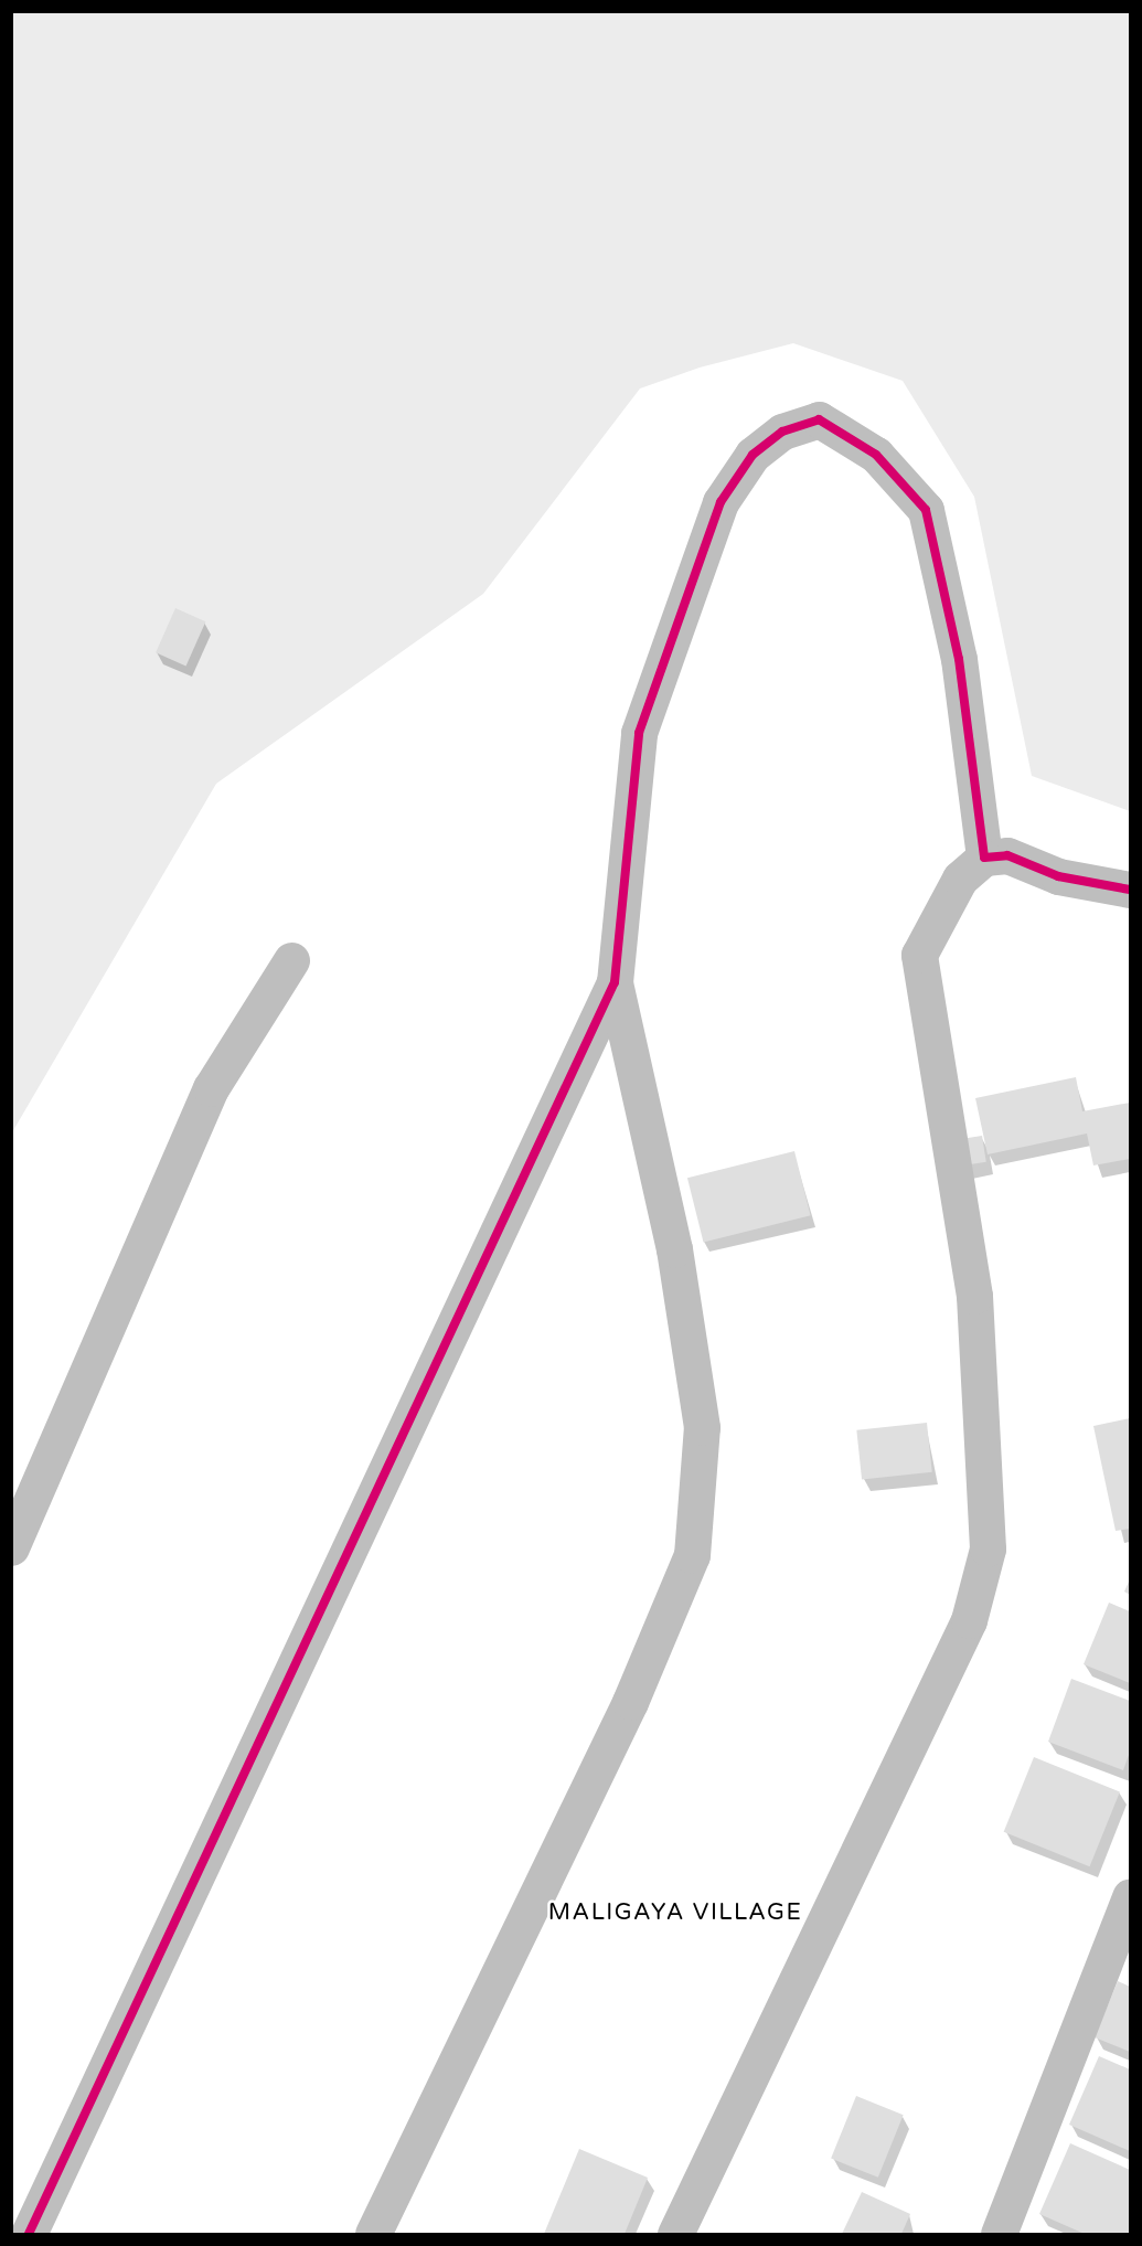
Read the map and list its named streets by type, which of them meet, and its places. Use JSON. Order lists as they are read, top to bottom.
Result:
{
  "districts": ["MALIGAYA VILLAGE"]
}
